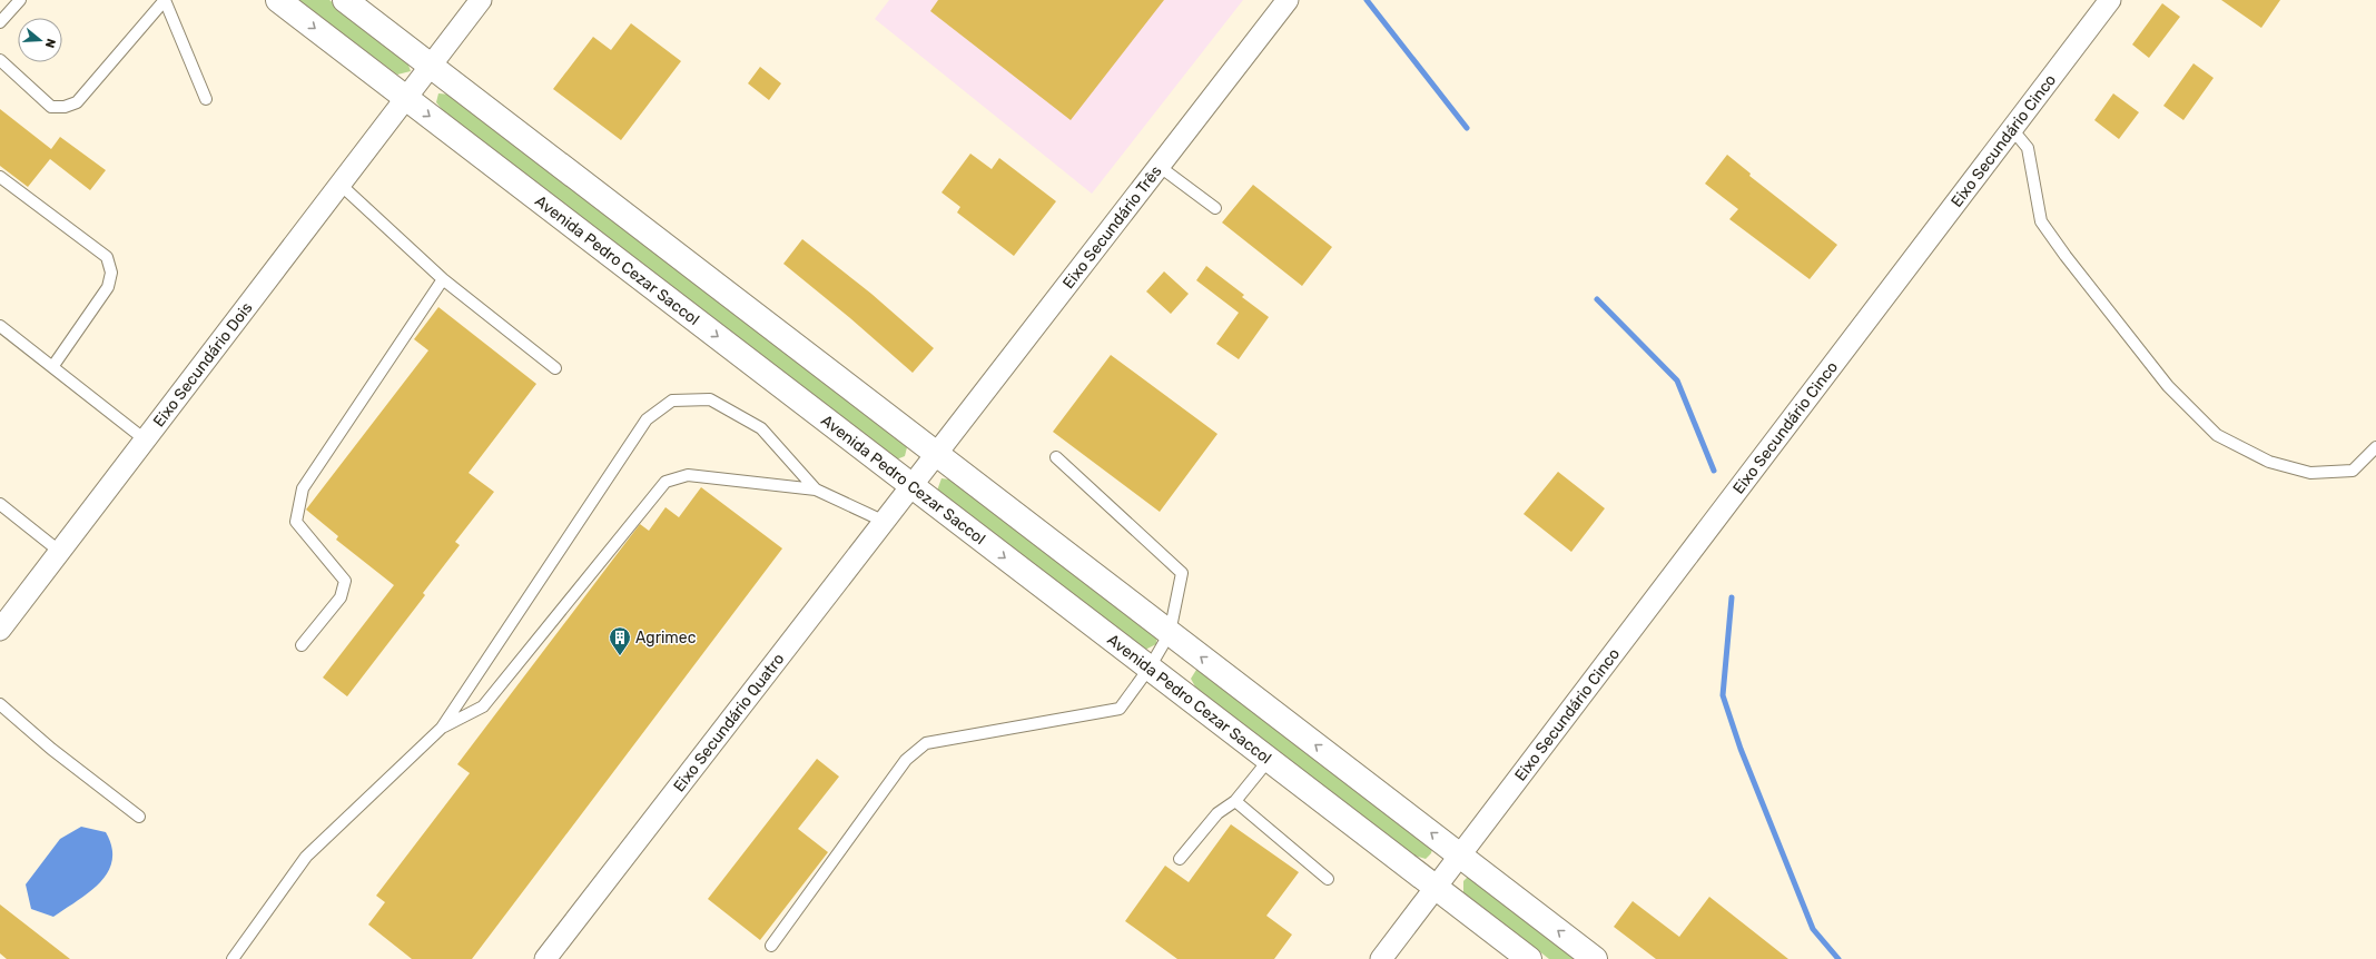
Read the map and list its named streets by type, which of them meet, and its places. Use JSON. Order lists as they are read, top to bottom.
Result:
{
  "streets": {
    "street": [
      "Eixo Secundário Cinco",
      "Eixo Secundário Três",
      "Avenida Pedro Cezar Saccol",
      "Eixo Secundário Dois",
      "Eixo Secundário Quatro"
    ]
  },
  "crossings": [
    ["Eixo Secundário Cinco", "Avenida Pedro Cezar Saccol"],
    ["Eixo Secundário Três", "Avenida Pedro Cezar Saccol"],
    ["Eixo Secundário Três", "Eixo Secundário Quatro"],
    ["Avenida Pedro Cezar Saccol", "Eixo Secundário Dois"],
    ["Avenida Pedro Cezar Saccol", "Eixo Secundário Quatro"]
  ],
  "places": {
    "building": ["Agrimec"]
  },
  "north": "right"
}
